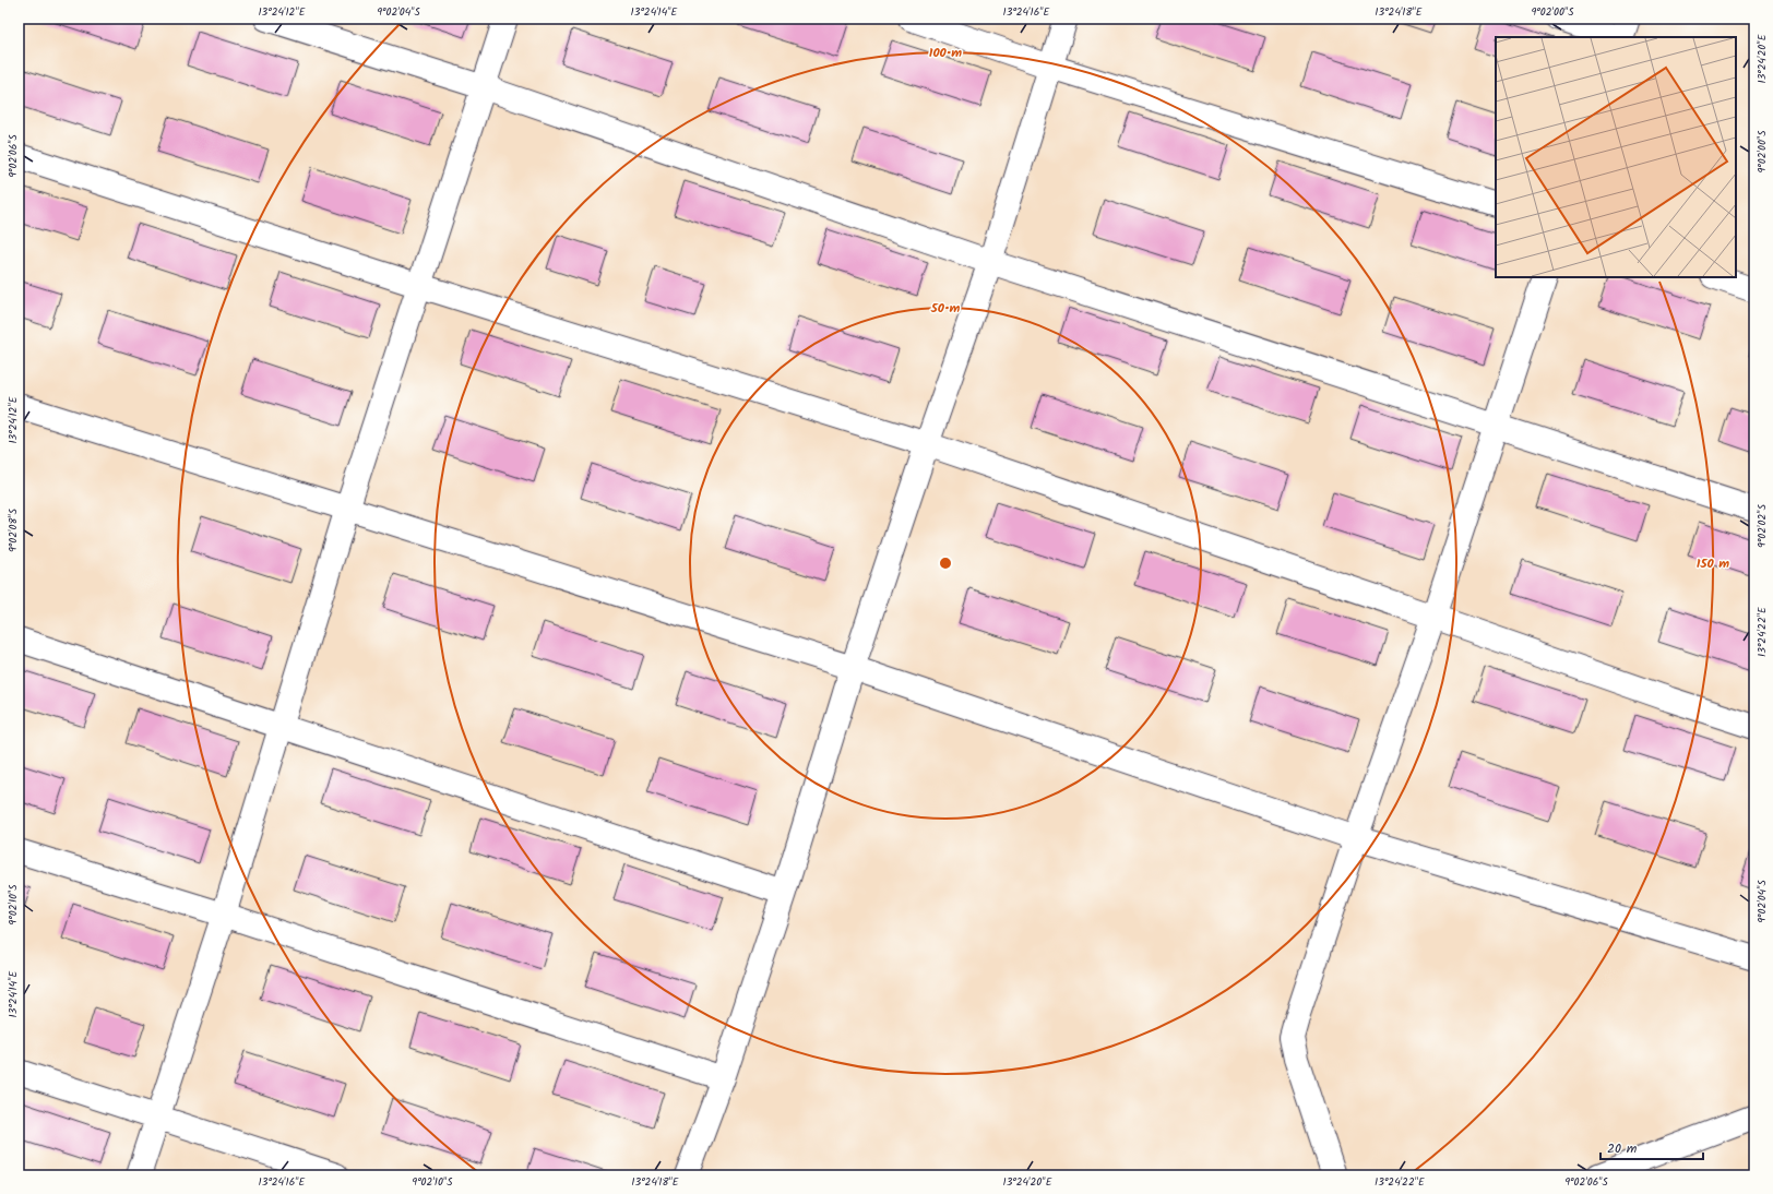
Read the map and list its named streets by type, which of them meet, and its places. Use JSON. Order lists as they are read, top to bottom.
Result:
{
  "scale_bar": "20 m",
  "coordinates": [
    "13°24'12\"E",
    "9°02'04\"S",
    "13°24'14\"E",
    "13°24'16\"E",
    "13°24'18\"E",
    "9°02'00\"S",
    "13°24'20\"E",
    "9°02'06\"S",
    "9°02'02\"S",
    "9°02'08\"S",
    "13°24'22\"E",
    "9°02'10\"S"
  ],
  "rings": ["100 m", "50 m", "150 m"]
}
